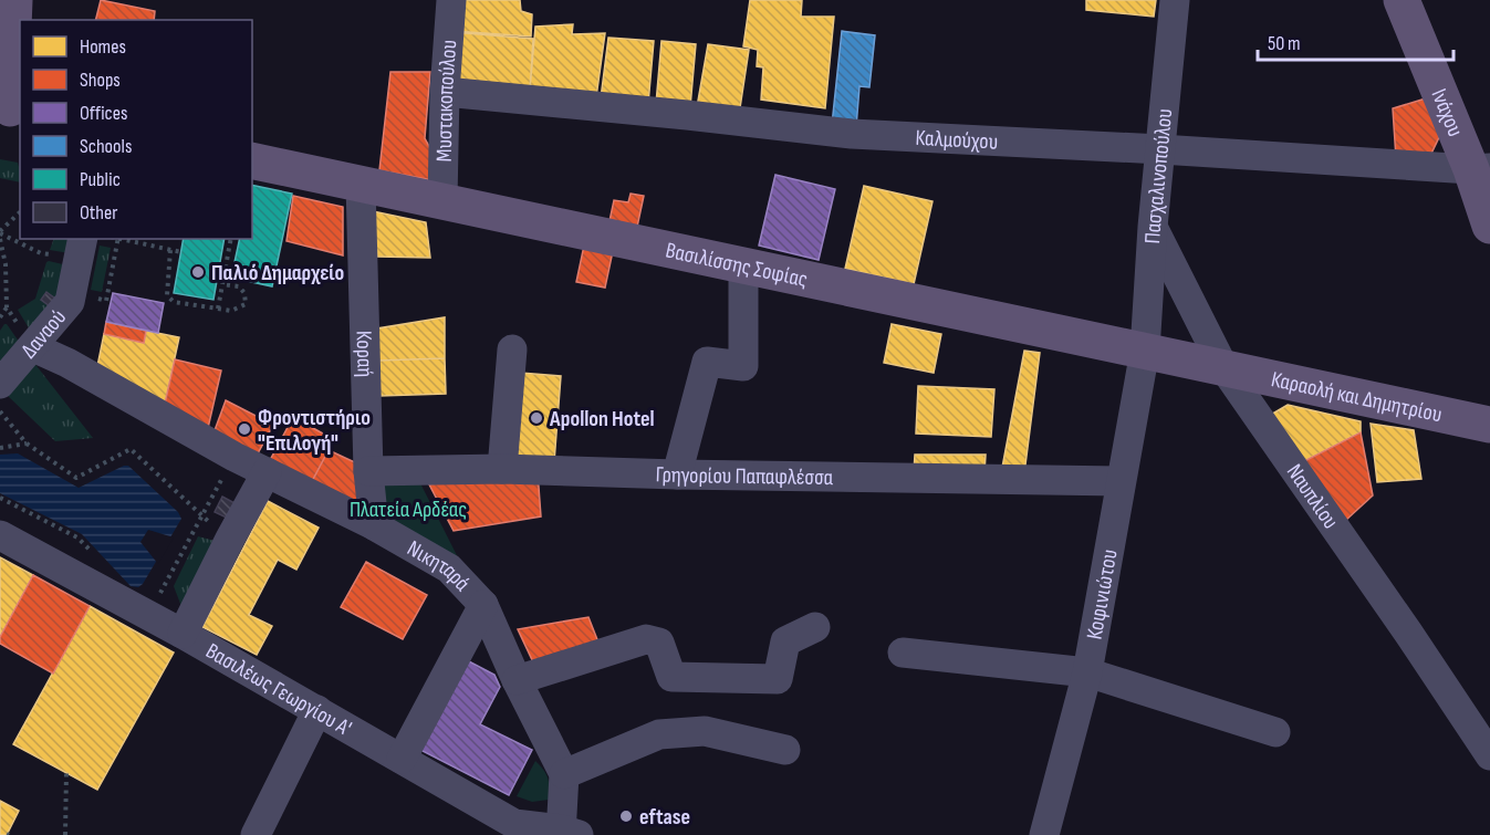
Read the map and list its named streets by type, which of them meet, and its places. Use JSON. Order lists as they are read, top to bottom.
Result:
{
  "streets": {
    "main road": ["Ινάχου", "Βασιλίσσης Σοφίας", "Καραολή και Δημητρίου"],
    "street": [
      "Μυστακοπούλου",
      "Καλμούχου",
      "Πασχαλινοπούλου",
      "Δαναού",
      "Κοραή",
      "Γρηγορίου Παπαφλέσσα",
      "Ναυπλίου",
      "Νικηταρά",
      "Κοφινιώτου",
      "Βασιλέως Γεωργίου Α'"
    ]
  },
  "crossings": [
    ["Μυστακοπούλου", "Καλμούχου"],
    ["Μυστακοπούλου", "Βασιλίσσης Σοφίας"],
    ["Ινάχου", "Καλμούχου"],
    ["Καλμούχου", "Πασχαλινοπούλου"],
    ["Πασχαλινοπούλου", "Βασιλίσσης Σοφίας"],
    ["Πασχαλινοπούλου", "Ναυπλίου"],
    ["Πασχαλινοπούλου", "Κοφινιώτου"],
    ["Βασιλίσσης Σοφίας", "Κοραή"],
    ["Βασιλίσσης Σοφίας", "Καραολή και Δημητρίου"],
    ["Βασιλίσσης Σοφίας", "Ναυπλίου"],
    ["Βασιλίσσης Σοφίας", "Κοφινιώτου"],
    ["Δαναού", "Νικηταρά"],
    ["Κοραή", "Γρηγορίου Παπαφλέσσα"],
    ["Κοραή", "Νικηταρά"],
    ["Καραολή και Δημητρίου", "Ναυπλίου"],
    ["Γρηγορίου Παπαφλέσσα", "Κοφινιώτου"]
  ],
  "parks": ["Πλατεία Αρδέας"],
  "places": [
    "Παλιό Δημαρχείο",
    "Apollon Hotel",
    "Φροντιστήριο \"Επιλογή\"",
    "eftase"
  ],
  "legend": [
    "Homes",
    "Shops",
    "Offices",
    "Schools",
    "Public",
    "Other"
  ],
  "scale_bar": "50 m"
}
